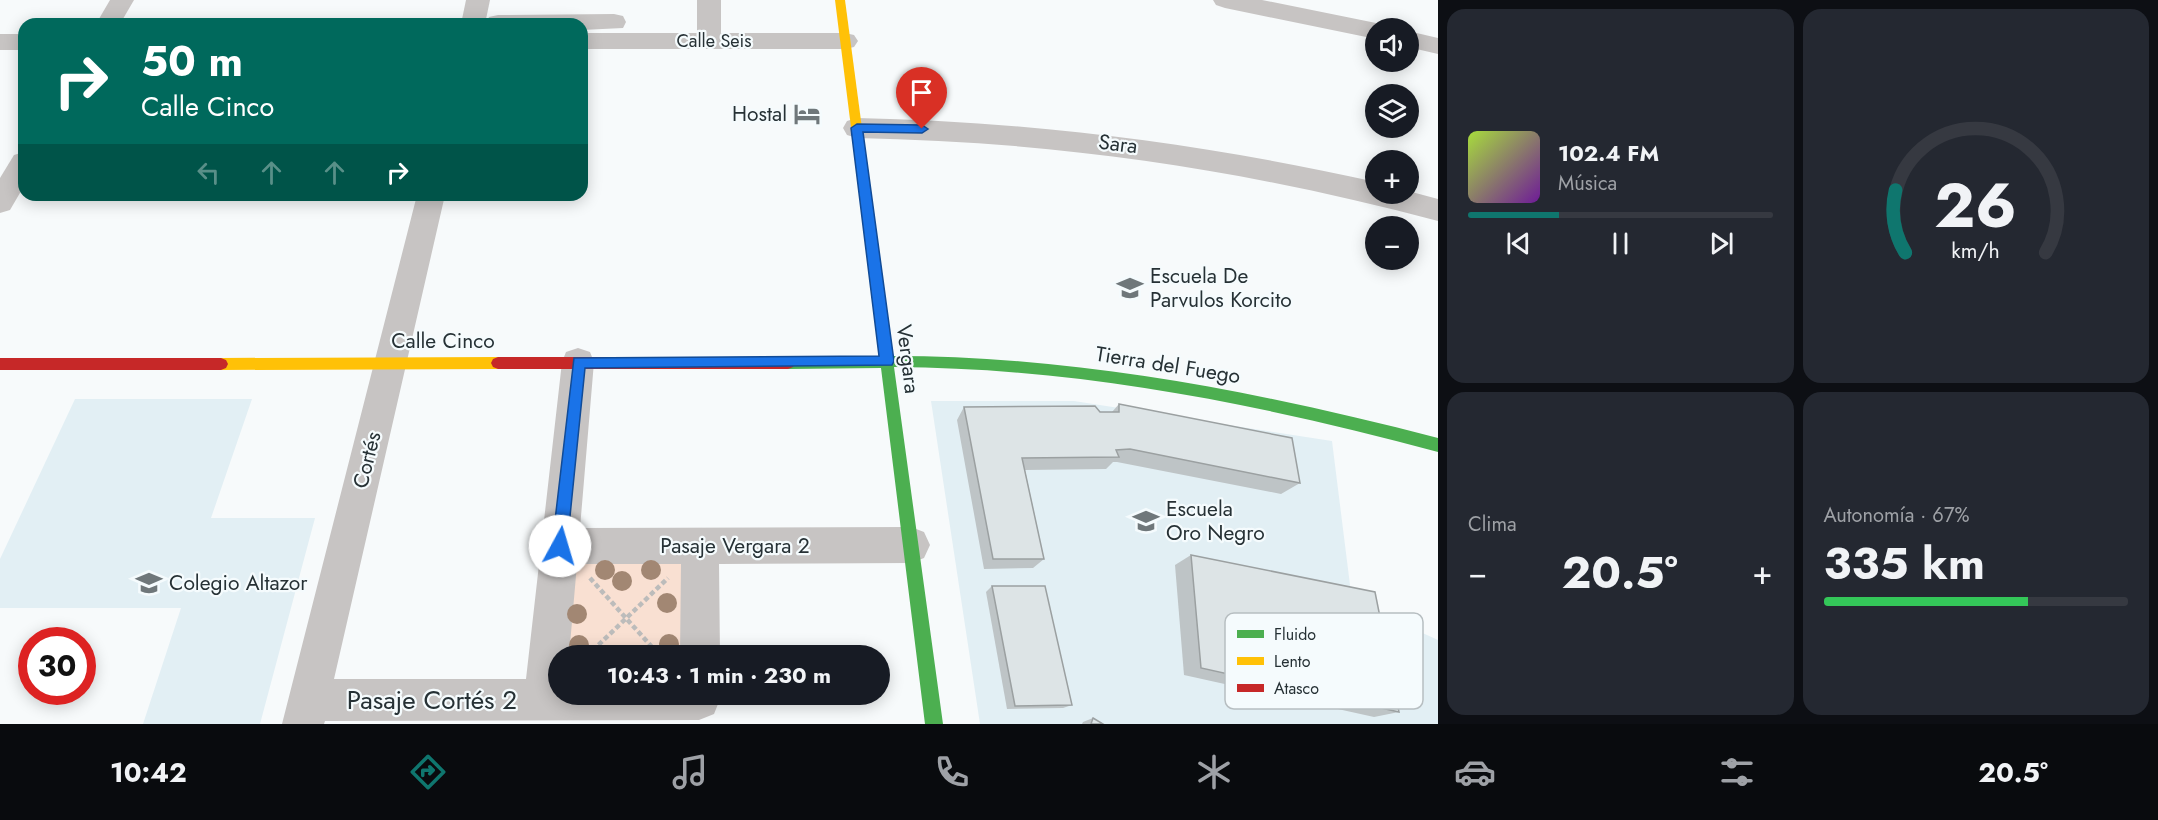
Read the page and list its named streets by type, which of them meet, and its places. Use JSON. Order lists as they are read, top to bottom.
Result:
{
  "streets": {
    "street": [
      "Calle Seis",
      "Sara",
      "Calle Cinco",
      "Vergara",
      "Tierra del Fuego",
      "Cortés",
      "Pasaje Vergara 2",
      "Pasaje Cortés 2"
    ]
  },
  "crossings": [
    ["Calle Seis", "Vergara"],
    ["Sara", "Vergara"],
    ["Calle Cinco", "Vergara"],
    ["Calle Cinco", "Tierra del Fuego"],
    ["Calle Cinco", "Cortés"],
    ["Vergara", "Tierra del Fuego"],
    ["Vergara", "Pasaje Vergara 2"],
    ["Cortés", "Pasaje Cortés 2"]
  ],
  "places": {
    "hotel": ["Hostal"],
    "school or university": ["Escuela De Parvulos Korcito", "Escuela Oro Negro", "Colegio Altazor"]
  },
  "legend": ["Fluido", "Lento", "Atasco"],
  "page": {
    "map_buttons": ["+", "−"],
    "turn": ["50 m", "Calle Cinco"],
    "song": ["102.4 FM", "Música"],
    "tile": [
      "Clima",
      ["Autonomía · 67%", "335 km"]
    ],
    "heat": ["−", "20.5°", "+"],
    "limit": "30",
    "trip": "10:43 · 1 min · 230 m",
    "tabs": ["10:42", "20.5°"],
    "gauge": ["26", "km/h"]
  }
}
